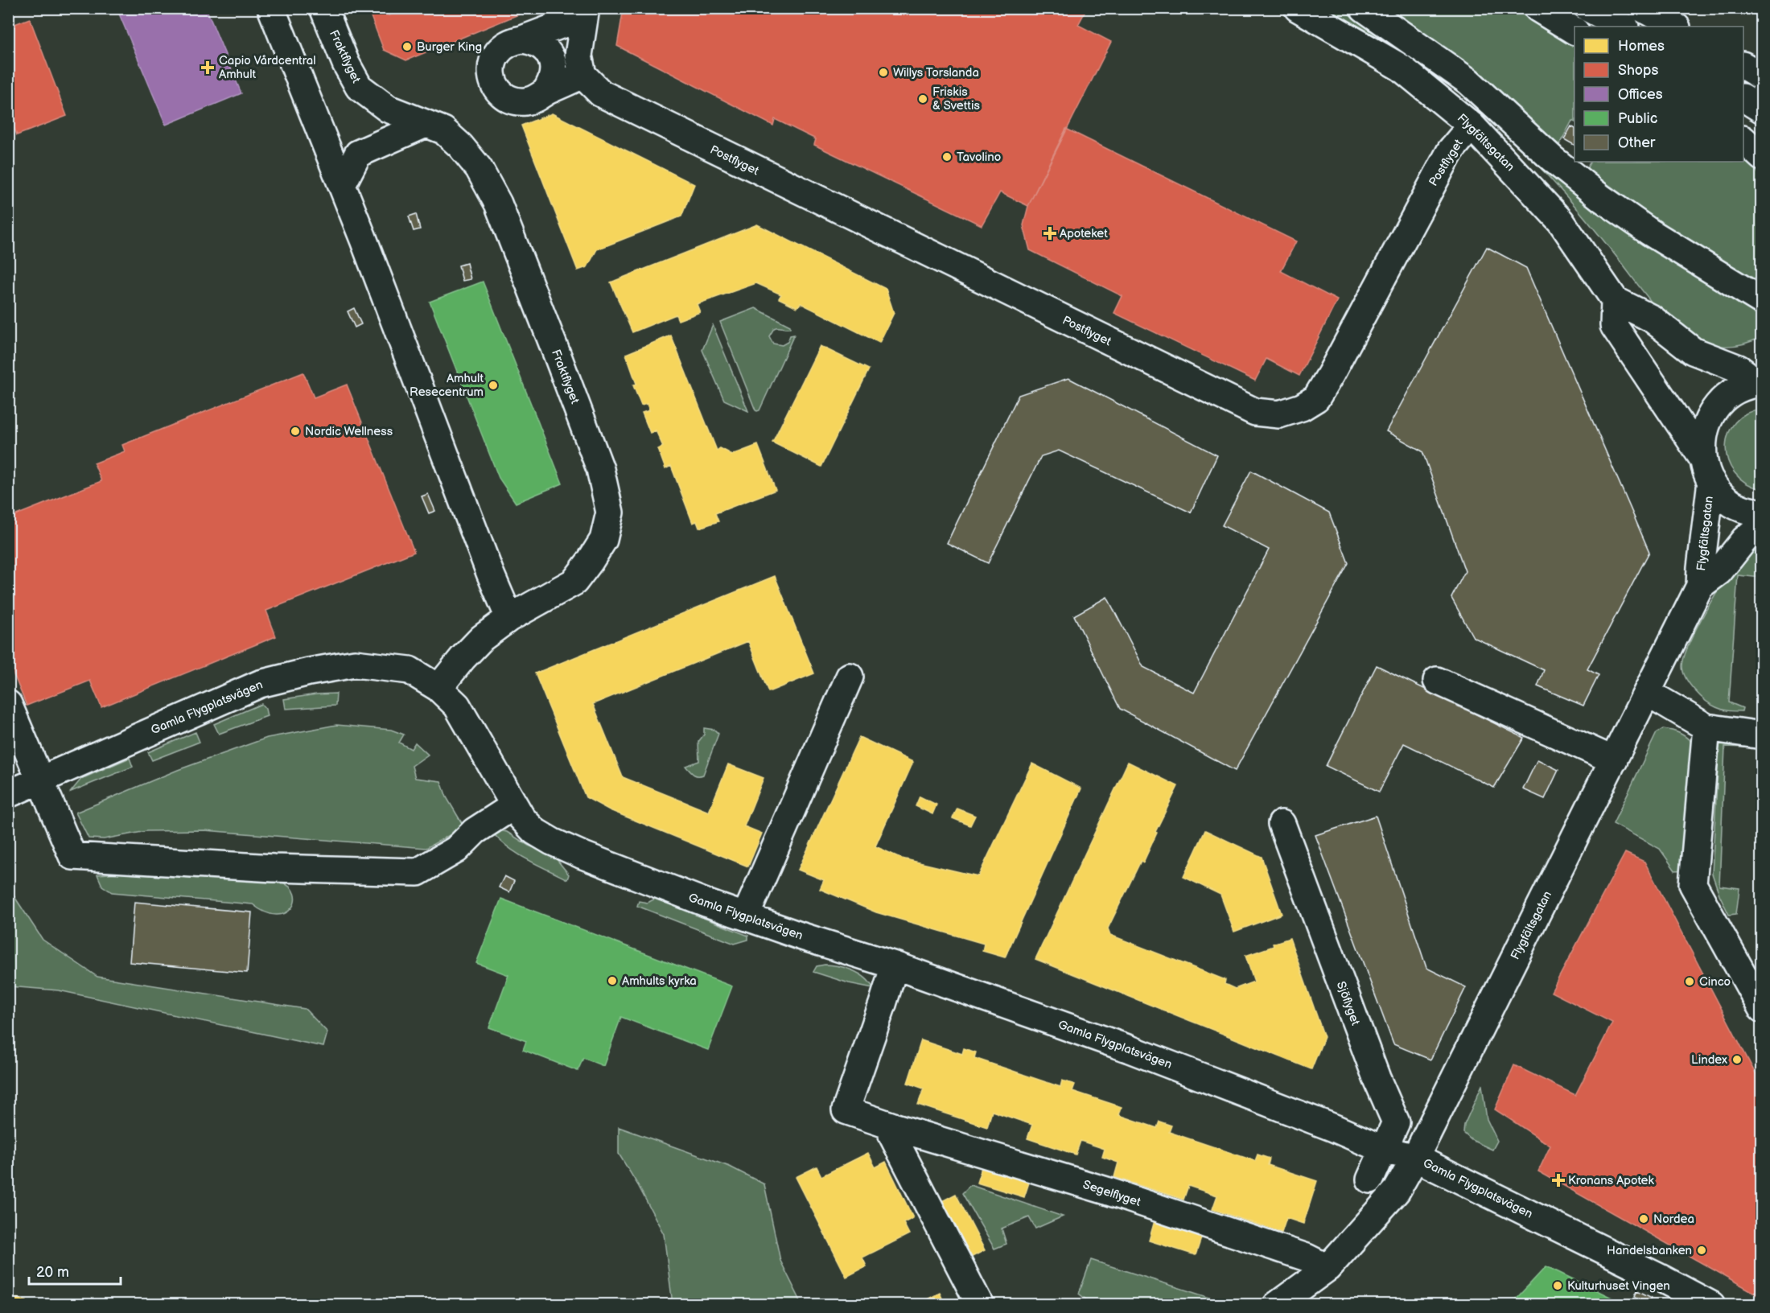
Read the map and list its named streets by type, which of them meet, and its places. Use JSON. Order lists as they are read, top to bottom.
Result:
{
  "streets": {
    "street": [
      "Fraktflyget",
      "Flygfältsgatan",
      "Postflyget",
      "Gamla Flygplatsvägen",
      "Sjöflyget",
      "Segelflyget"
    ]
  },
  "crossings": [
    ["Fraktflyget", "Gamla Flygplatsvägen"],
    ["Flygfältsgatan", "Postflyget"],
    ["Flygfältsgatan", "Gamla Flygplatsvägen"],
    ["Gamla Flygplatsvägen", "Sjöflyget"],
    ["Gamla Flygplatsvägen", "Segelflyget"]
  ],
  "places": {
    "other": [
      "Burger King",
      "Willys Torslanda",
      "Friskis & Svettis",
      "Tavolino",
      "Amhult Resecentrum",
      "Nordic Wellness",
      "Amhults kyrka",
      "Cinco",
      "Lindex",
      "Nordea",
      "Handelsbanken",
      "Kulturhuset Vingen"
    ],
    "health": ["Capio Vårdcentral Amhult", "Apoteket", "Kronans Apotek"]
  },
  "legend": [
    "Homes",
    "Shops",
    "Offices",
    "Public",
    "Other"
  ],
  "scale_bar": "20 m"
}
